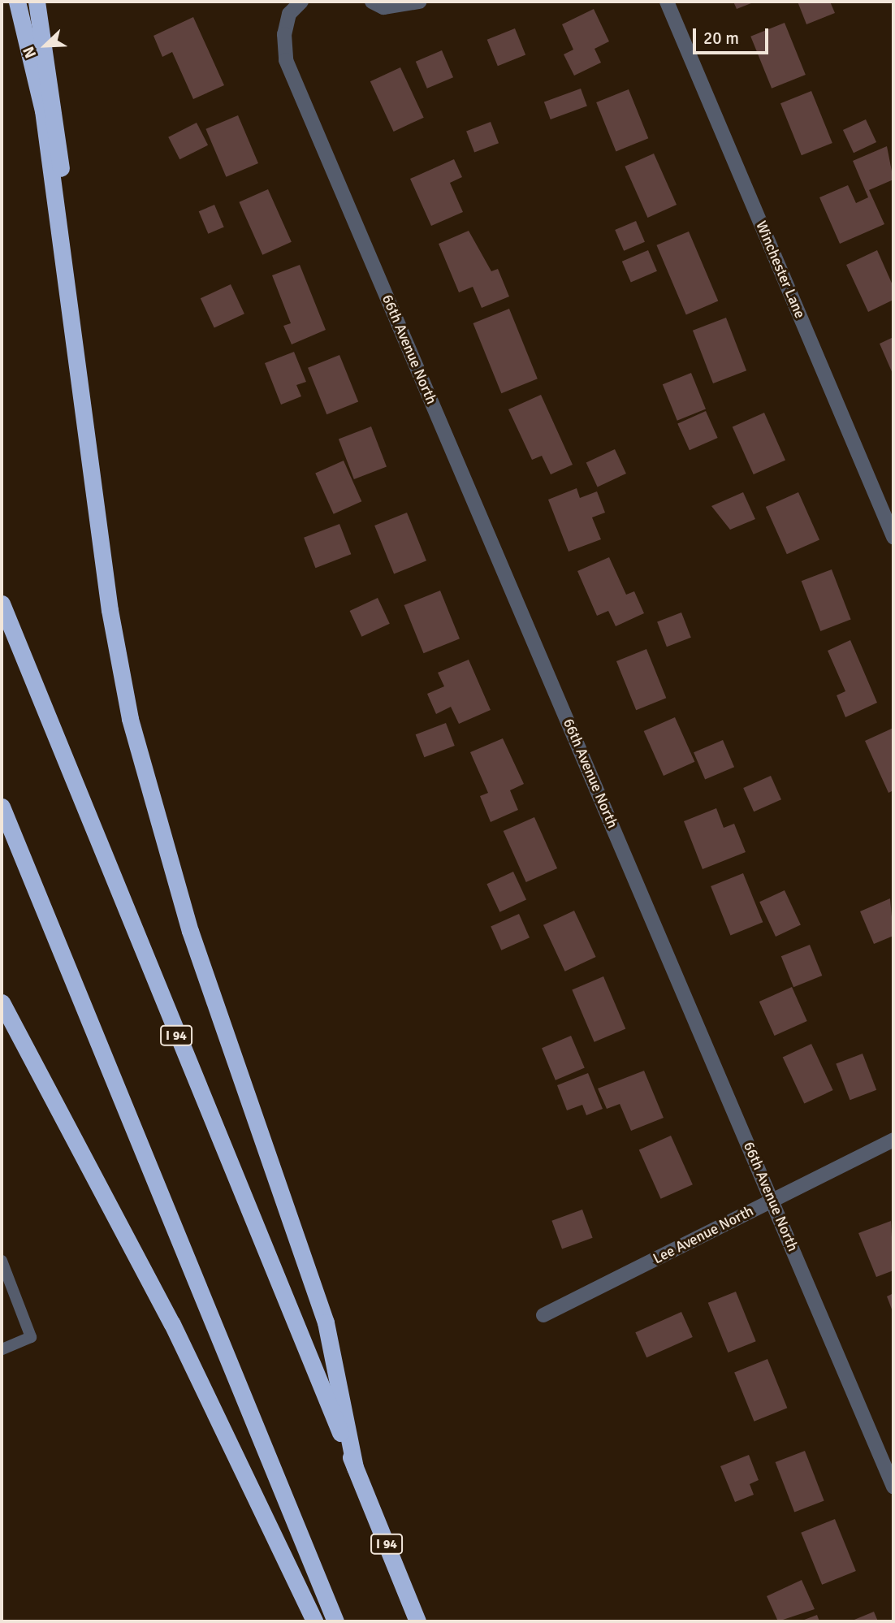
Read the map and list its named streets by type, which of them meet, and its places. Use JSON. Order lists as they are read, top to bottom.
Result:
{
  "streets": {
    "highway": ["I 94"],
    "street": ["Winchester Lane", "66th Avenue North", "Lee Avenue North"]
  },
  "crossings": [
    ["66th Avenue North", "Lee Avenue North"]
  ],
  "scale_bar": "20 m",
  "north": "bottom left"
}
